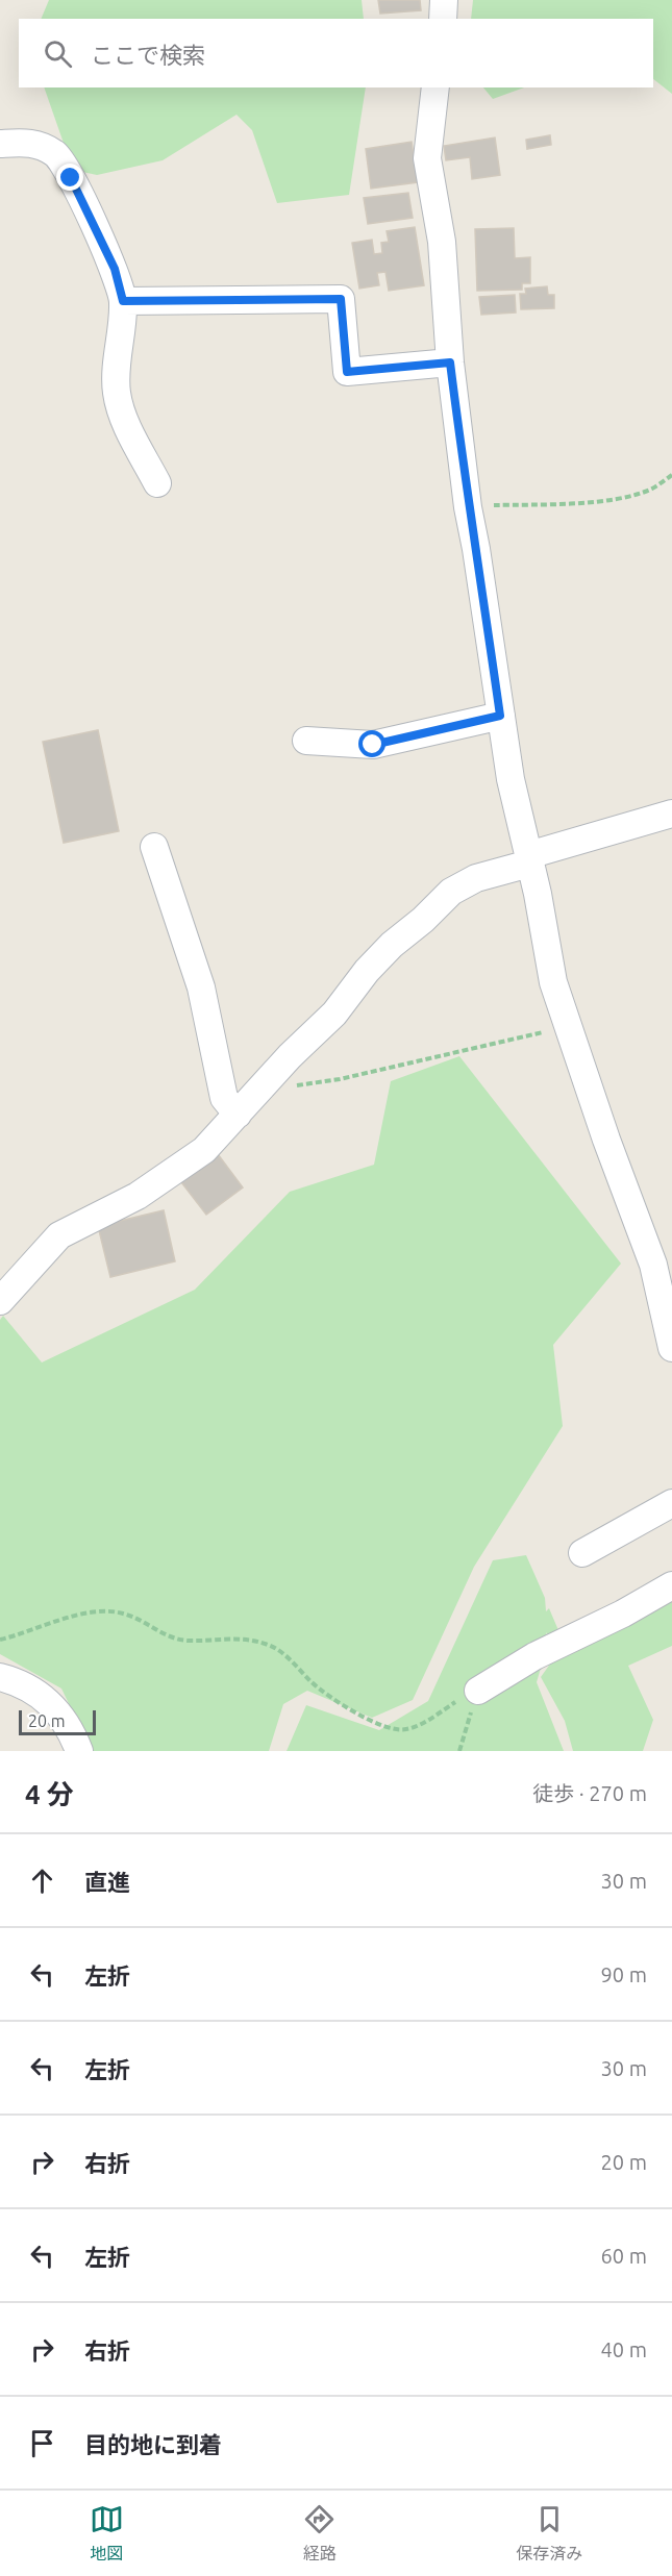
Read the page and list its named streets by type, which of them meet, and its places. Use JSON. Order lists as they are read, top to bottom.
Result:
{
  "scale_bar": "20 m",
  "page": {
    "search": "ここで検索",
    "scale": "20 m",
    "heading": ["4 分", "徒歩 · 270 m"],
    "list": [
      ["直進", "30 m"],
      ["左折", "90 m"],
      ["左折", "30 m"],
      ["右折", "20 m"],
      ["左折", "60 m"],
      ["右折", "40 m"],
      "目的地に到着"
    ],
    "nav": ["地図", "経路", "保存済み"]
  }
}
